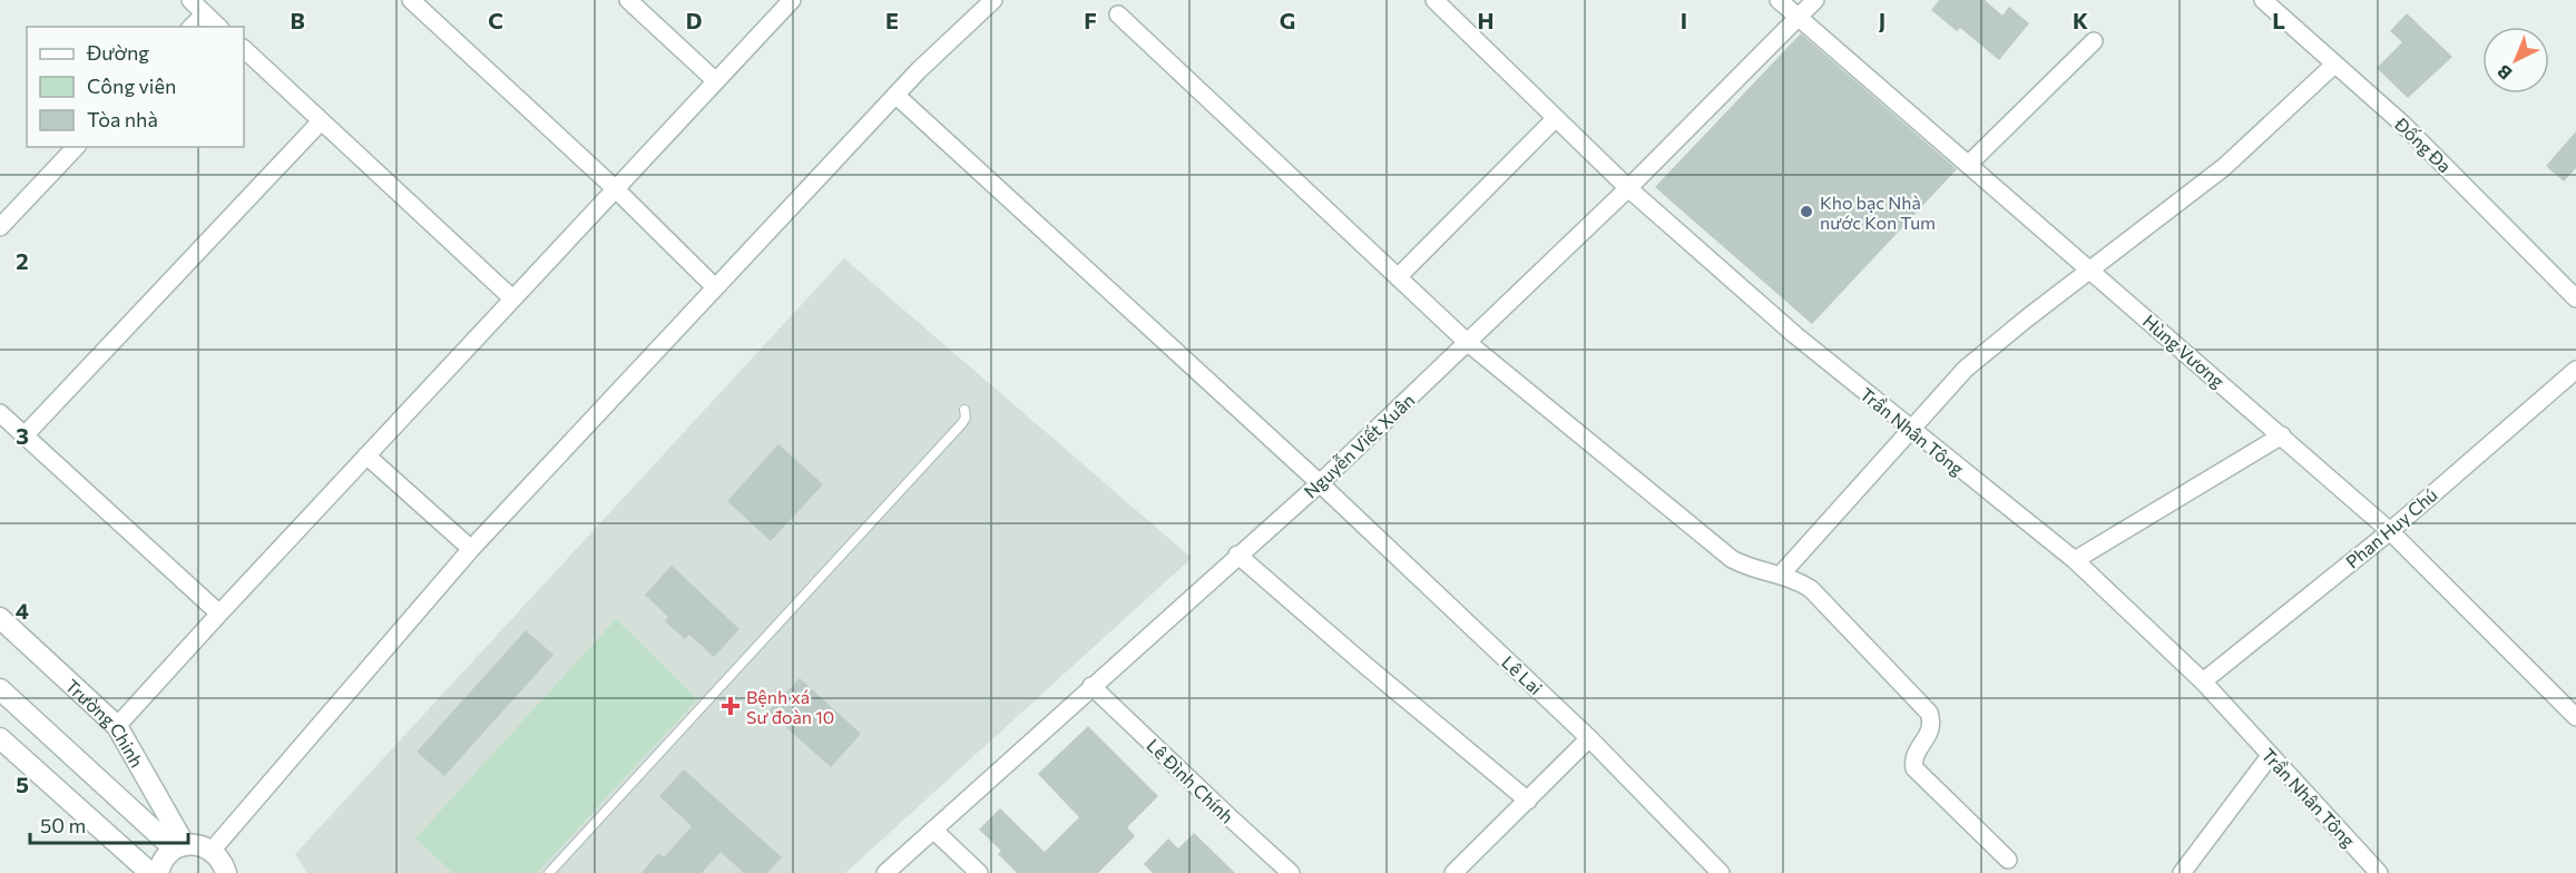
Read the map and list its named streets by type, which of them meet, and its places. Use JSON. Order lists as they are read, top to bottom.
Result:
{
  "streets": {
    "street": [
      "Đống Đa",
      "Hùng Vương",
      "Trần Nhân Tông",
      "Nguyễn Viết Xuân",
      "Phan Huy Chú",
      "Lê Lai",
      "Trường Chinh",
      "Lê Đình Chính"
    ]
  },
  "crossings": [
    ["Hùng Vương", "Nguyễn Viết Xuân"],
    ["Hùng Vương", "Phan Huy Chú"],
    ["Trần Nhân Tông", "Nguyễn Viết Xuân"],
    ["Trần Nhân Tông", "Phan Huy Chú"],
    ["Nguyễn Viết Xuân", "Lê Lai"],
    ["Nguyễn Viết Xuân", "Lê Đình Chính"]
  ],
  "places": {
    "other": ["Kho bạc Nhà nước Kon Tum"],
    "health": ["Bệnh xá Sư đoàn 10"]
  },
  "legend": ["Đường", "Công viên", "Tòa nhà"],
  "scale_bar": "50 m",
  "north": "bottom left",
  "grid": {
    "columns": [
      "B",
      "C",
      "D",
      "E",
      "F",
      "G",
      "H",
      "I",
      "J",
      "K",
      "L"
    ],
    "rows": [
      "2",
      "3",
      "4",
      "5"
    ]
  }
}
